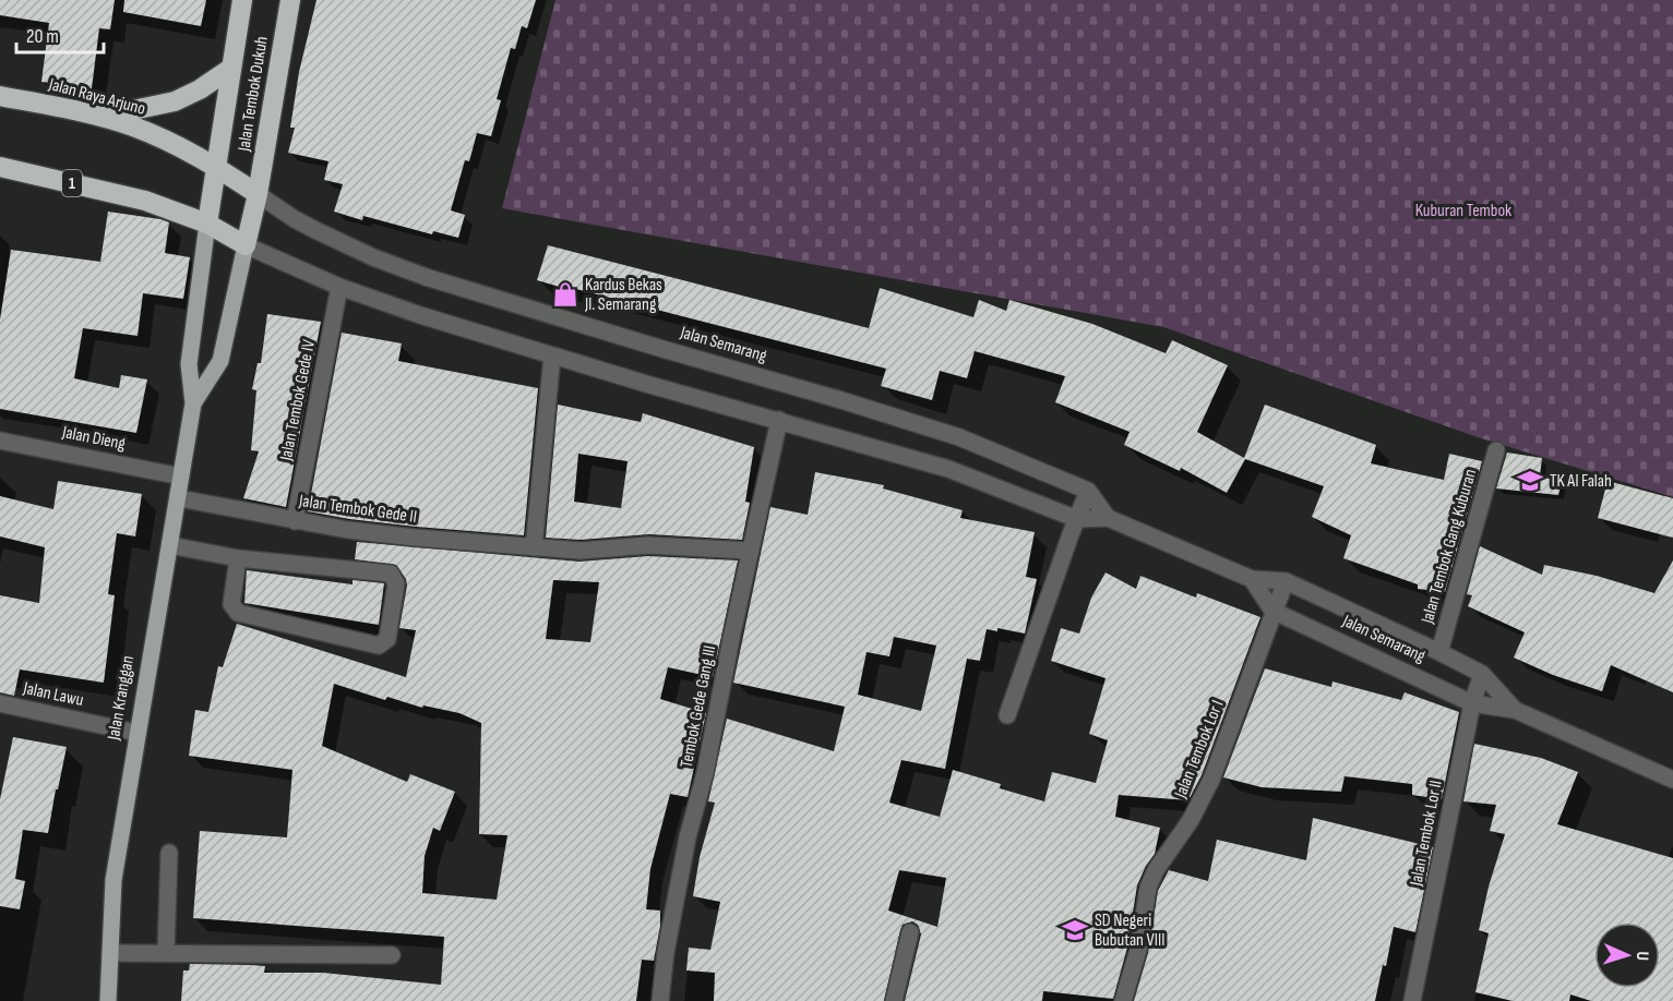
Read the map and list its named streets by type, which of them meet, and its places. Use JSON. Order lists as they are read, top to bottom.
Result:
{
  "streets": {
    "highway": [
      "Jalan Tembok Dukuh",
      "Jalan Raya Arjuno",
      "1",
      "Jalan Semarang",
      "Jalan Kranggan"
    ],
    "street": [
      "Jalan Tembok Gede IV",
      "Jalan Dieng",
      "Jalan Tembok Gede II",
      "Jalan Tembok Gang Kuburan",
      "Jalan Lawu",
      "Tembok Gede Gang III",
      "Jalan Tembok Lor I",
      "Jalan Tembok Lor II"
    ]
  },
  "crossings": [
    ["Jalan Tembok Dukuh", "Jalan Raya Arjuno"],
    ["Jalan Tembok Dukuh", "1"],
    ["Jalan Tembok Dukuh", "Jalan Semarang"],
    ["Jalan Tembok Dukuh", "Jalan Kranggan"],
    ["Jalan Raya Arjuno", "Jalan Semarang"],
    ["1", "Jalan Semarang"],
    ["1", "Jalan Kranggan"],
    ["Jalan Semarang", "Jalan Tembok Gede IV"],
    ["Jalan Semarang", "Jalan Tembok Gang Kuburan"],
    ["Jalan Semarang", "Jalan Kranggan"],
    ["Jalan Semarang", "Tembok Gede Gang III"],
    ["Jalan Semarang", "Jalan Tembok Lor I"],
    ["Jalan Semarang", "Jalan Tembok Lor II"],
    ["Jalan Tembok Gede IV", "Jalan Tembok Gede II"],
    ["Jalan Dieng", "Jalan Kranggan"],
    ["Jalan Tembok Gede II", "Jalan Kranggan"],
    ["Jalan Tembok Gede II", "Tembok Gede Gang III"],
    ["Jalan Lawu", "Jalan Kranggan"]
  ],
  "parks": ["Kuburan Tembok"],
  "places": {
    "shop": ["Kardus Bekas Jl. Semarang"],
    "school or university": ["TK Al Falah", "SD Negeri Bubutan VIII"]
  },
  "scale_bar": "20 m",
  "north": "right"
}
